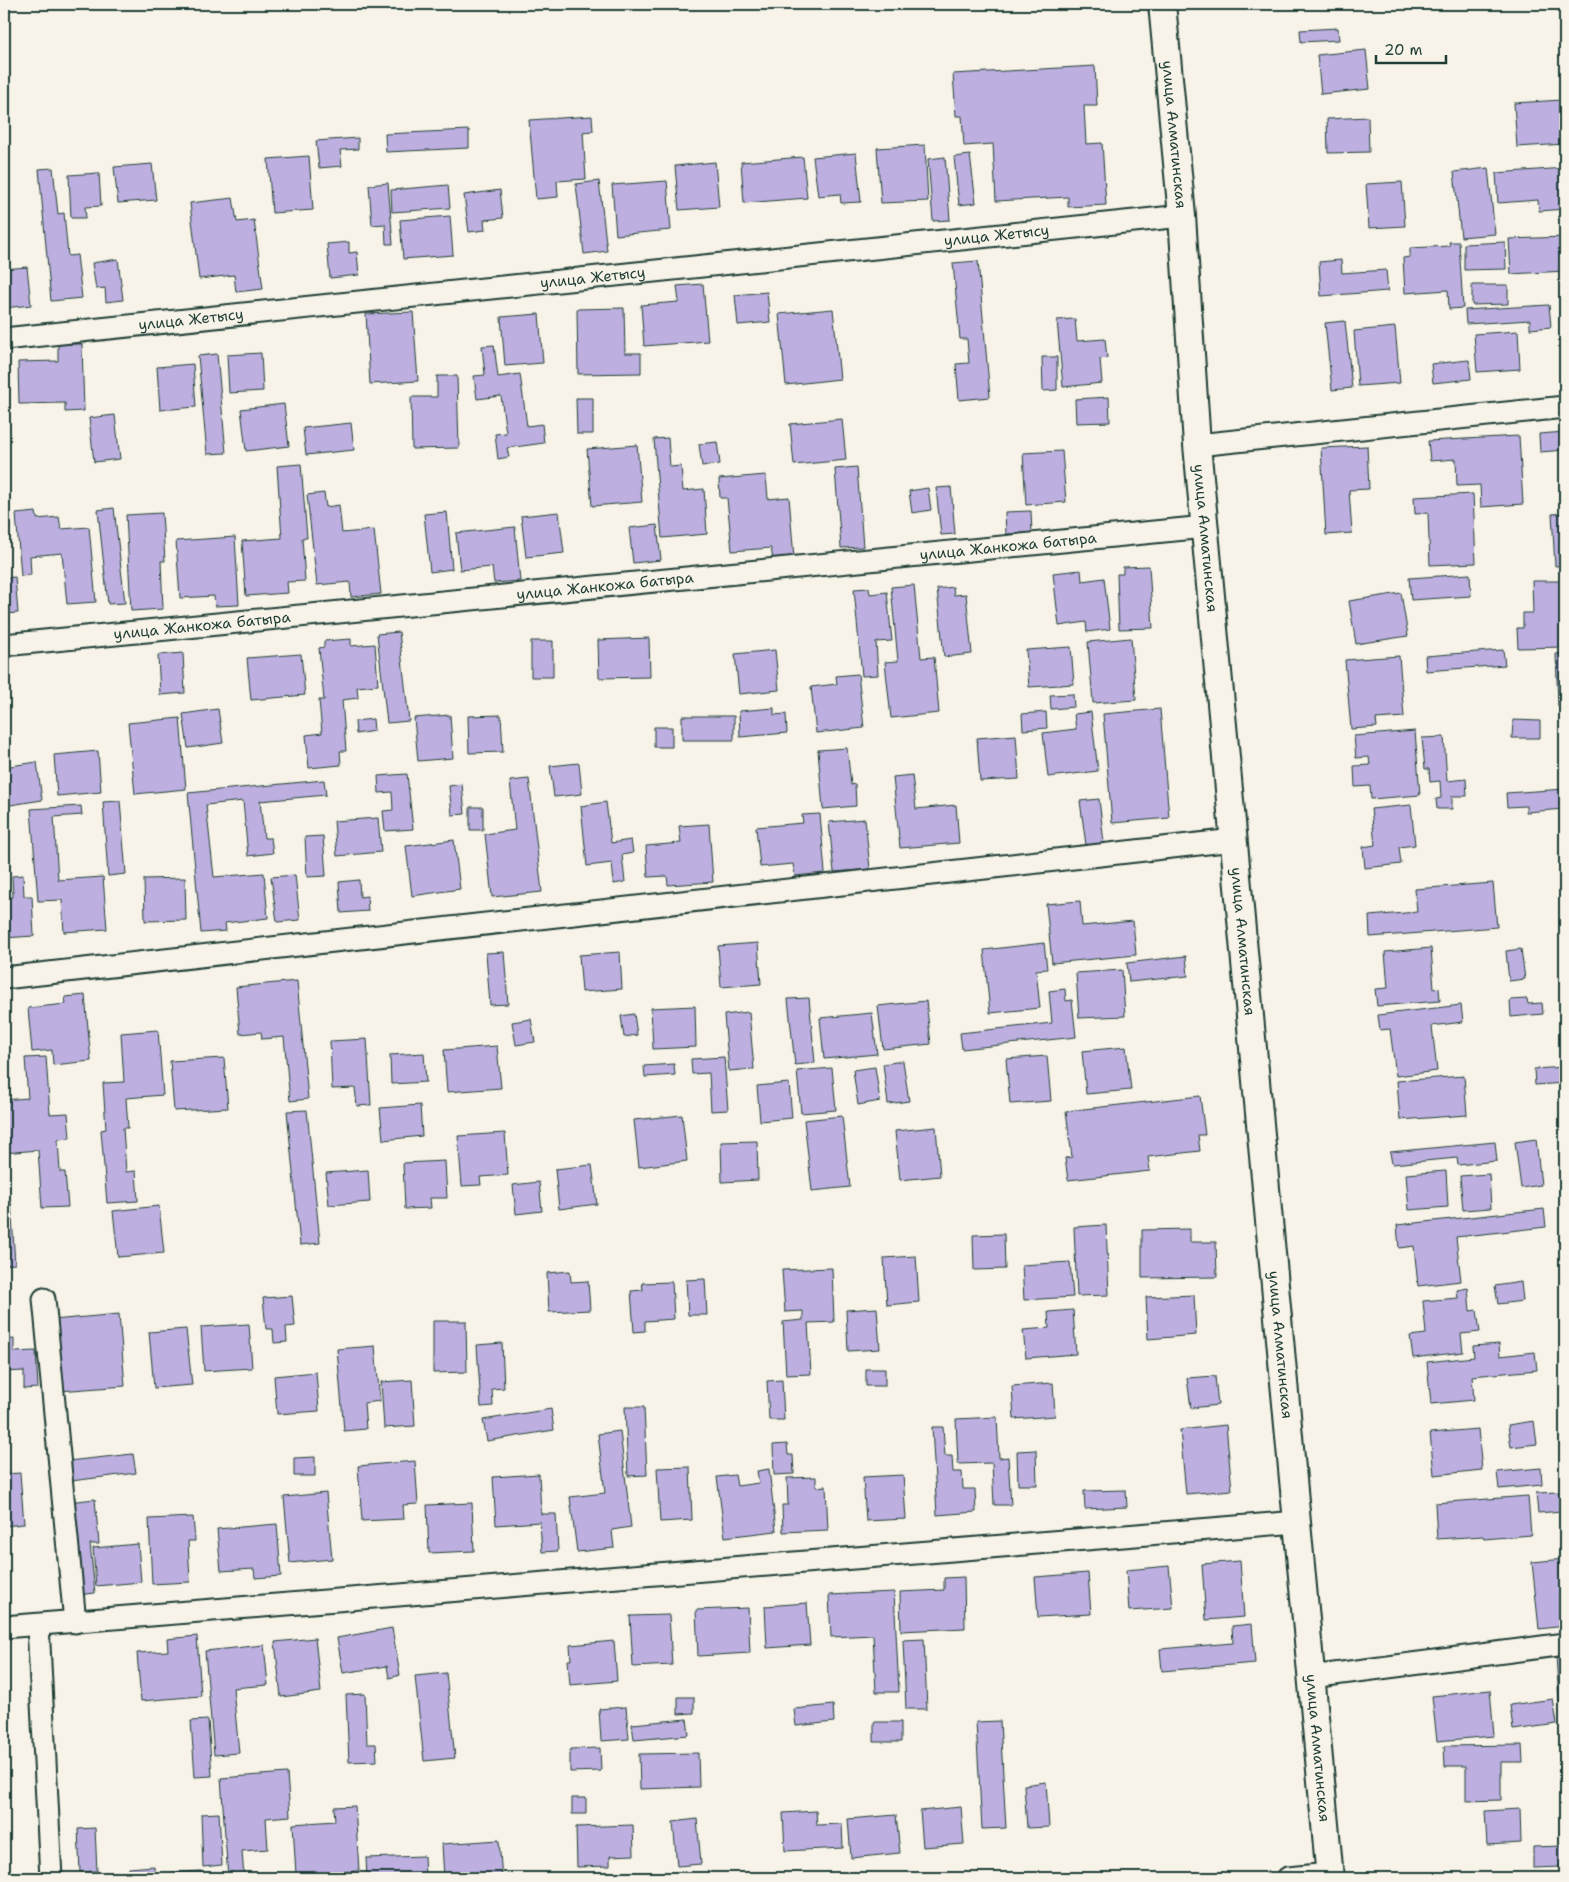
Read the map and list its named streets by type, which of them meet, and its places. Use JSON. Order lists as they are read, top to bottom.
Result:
{
  "streets": {
    "street": ["улица Алматинская", "улица Жетысу", "улица Жанкожа батыра"]
  },
  "crossings": [
    ["улица Алматинская", "улица Жетысу"],
    ["улица Алматинская", "улица Жанкожа батыра"]
  ],
  "scale_bar": "20 m"
}
